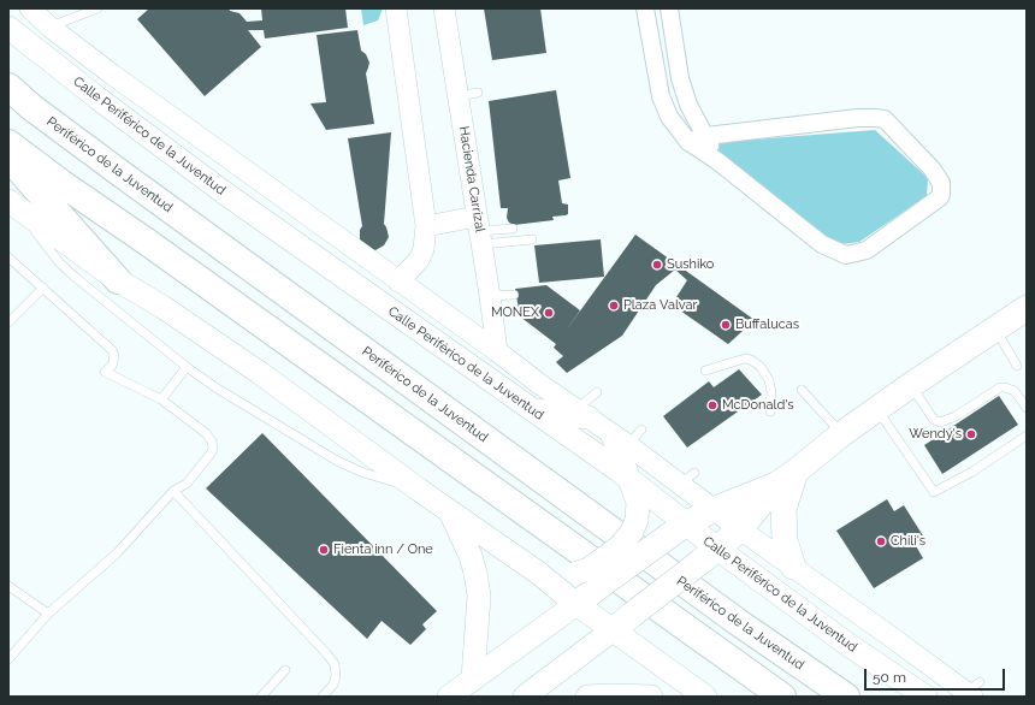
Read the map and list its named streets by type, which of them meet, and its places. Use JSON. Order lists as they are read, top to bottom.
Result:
{
  "streets": {
    "highway": ["Periférico de la Juventud"],
    "main road": ["Calle Periférico de la Juventud"],
    "street": ["Hacienda Carrizal"]
  },
  "places": [
    "Sushiko",
    "Plaza Valvar",
    "MONEX",
    "Buffalucas",
    "McDonald's",
    "Wendy's",
    "Chili's",
    "Fienta inn / One"
  ],
  "scale_bar": "50 m"
}
